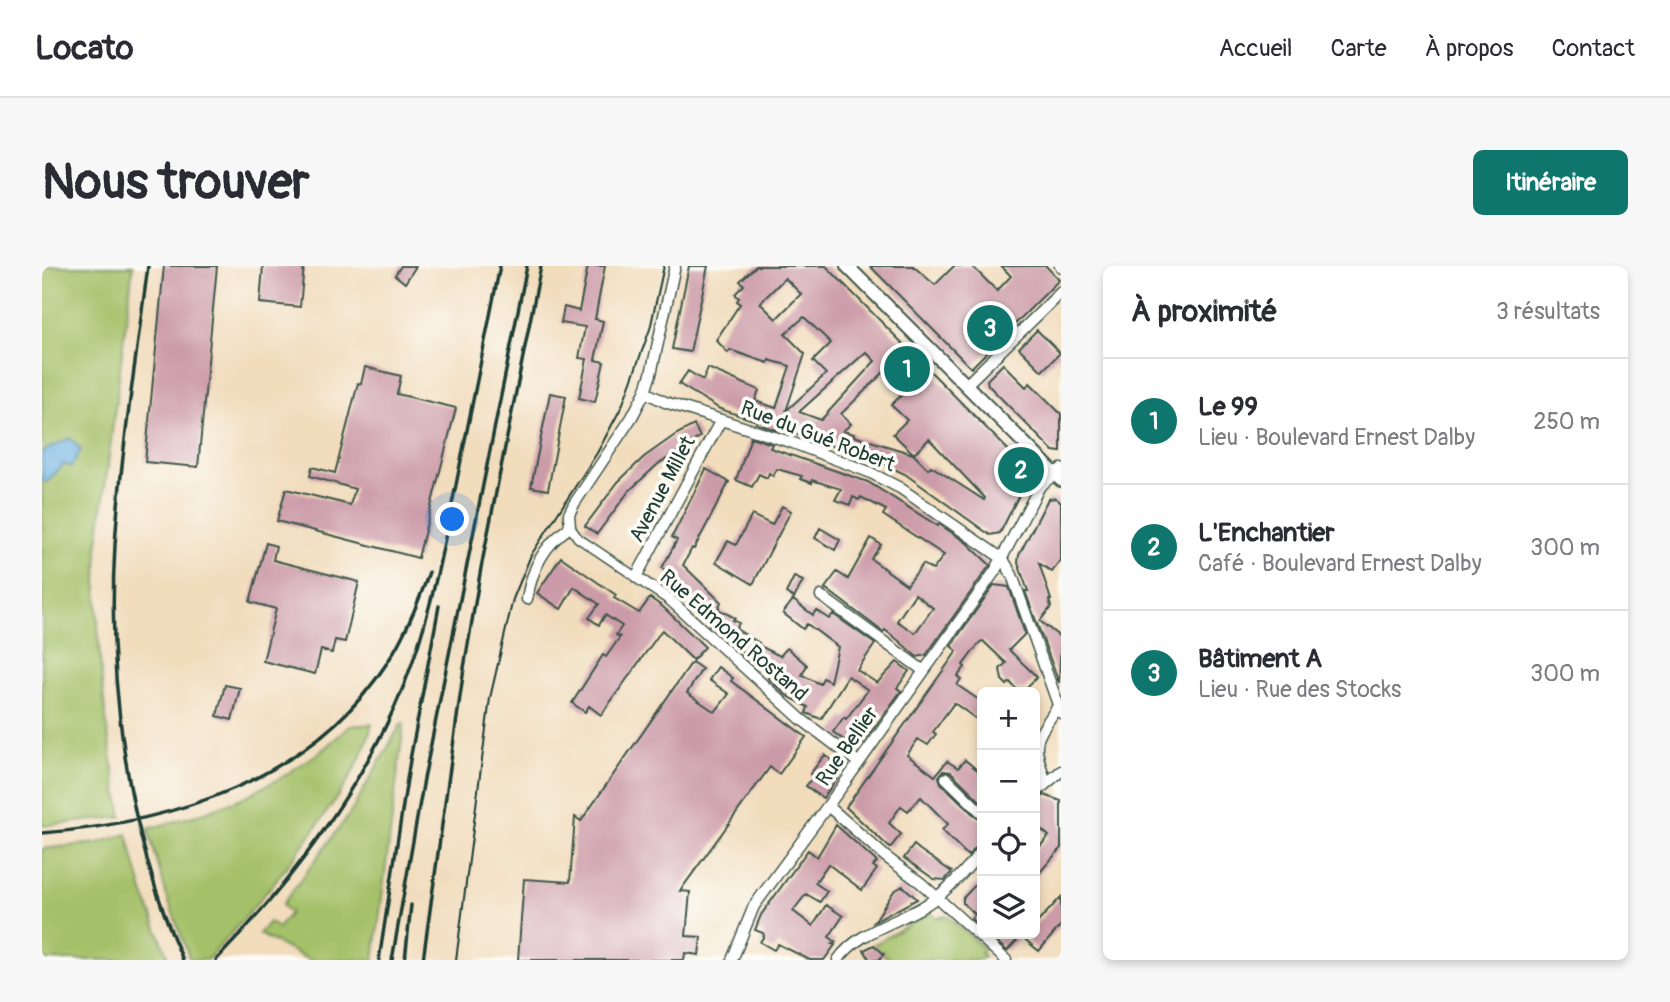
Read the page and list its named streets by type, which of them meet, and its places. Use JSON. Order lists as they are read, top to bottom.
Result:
{
  "streets": {
    "street": [
      "Rue du Gué Robert",
      "Avenue Millet",
      "Rue Edmond Rostand",
      "Rue Bellier"
    ]
  },
  "crossings": [
    ["Rue du Gué Robert", "Avenue Millet"],
    ["Rue du Gué Robert", "Rue Bellier"],
    ["Avenue Millet", "Rue Edmond Rostand"],
    ["Rue Edmond Rostand", "Rue Bellier"]
  ],
  "page": {
    "header": "Locato",
    "nav": [
      "Accueil",
      "Carte",
      "À propos",
      "Contact"
    ],
    "buttons": "Itinéraire",
    "title": "Nous trouver",
    "heading": ["À proximité", "3 résultats"],
    "pins": ["3", "1", "2"],
    "list": [
      {
        "mark": "1",
        "name": "Le 99",
        "note": "Lieu · Boulevard Ernest Dalby",
        "value": "250 m"
      },
      {
        "mark": "2",
        "name": "L'Enchantier",
        "note": "Café · Boulevard Ernest Dalby",
        "value": "300 m"
      },
      {
        "mark": "3",
        "name": "Bâtiment A",
        "note": "Lieu · Rue des Stocks",
        "value": "300 m"
      }
    ],
    "map_buttons": ["+", "−"]
  }
}
